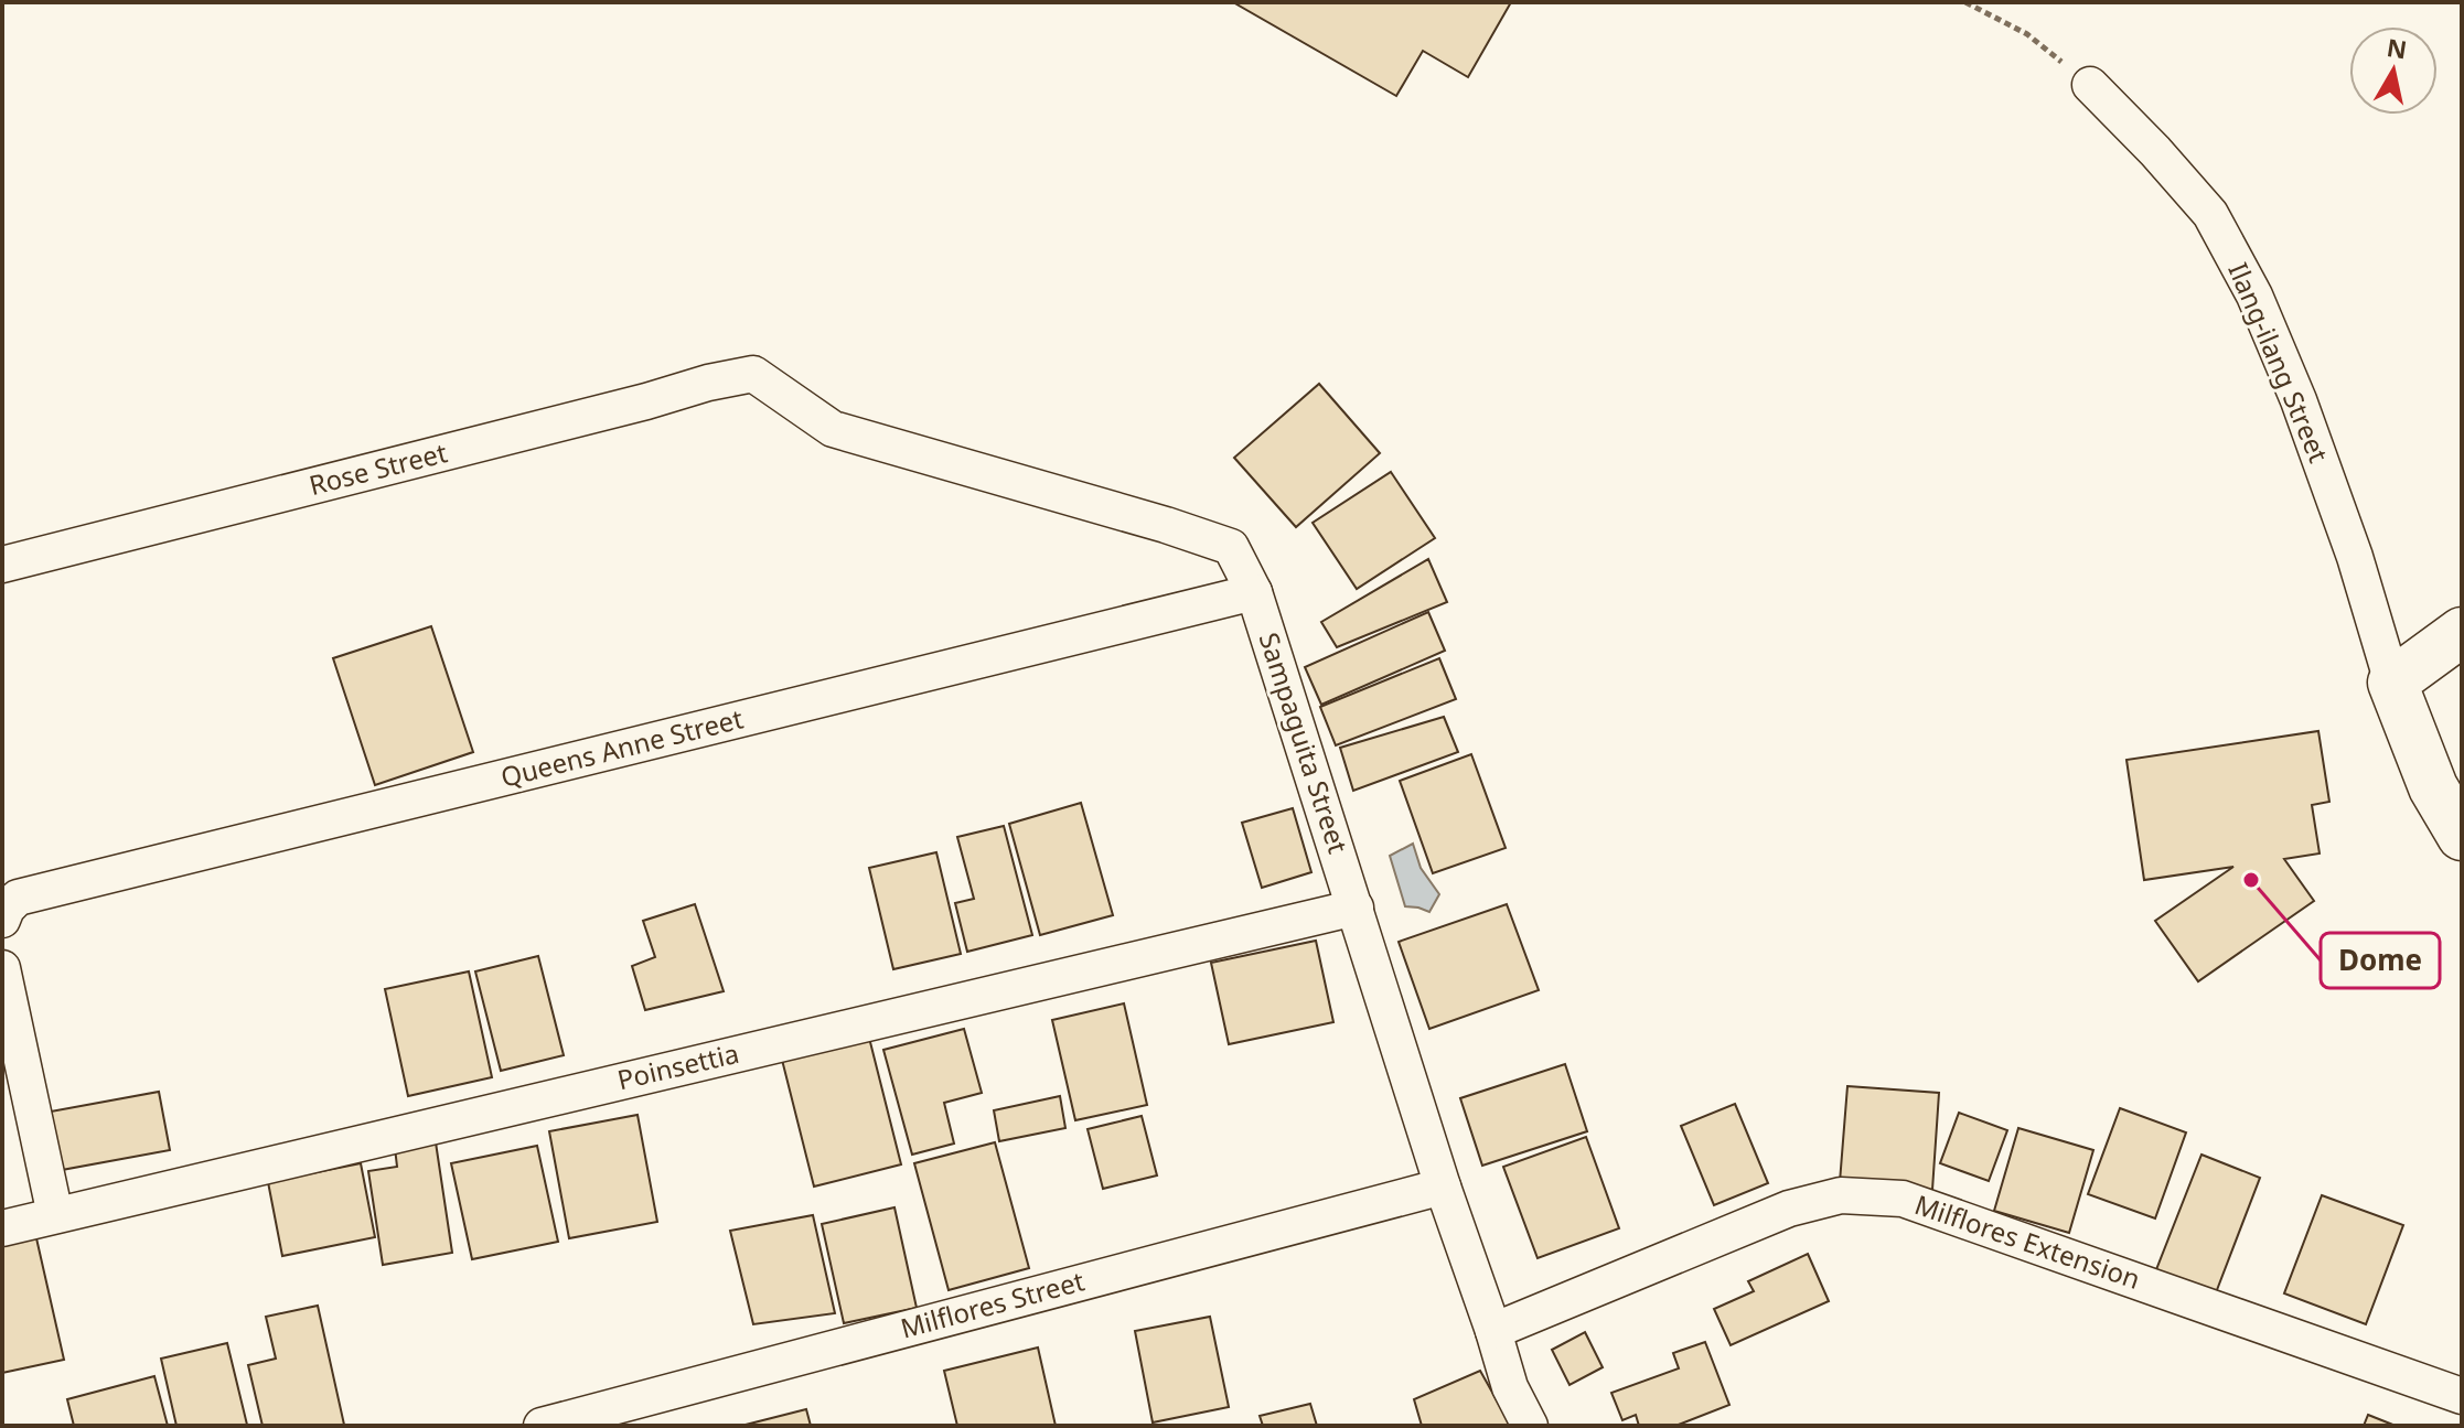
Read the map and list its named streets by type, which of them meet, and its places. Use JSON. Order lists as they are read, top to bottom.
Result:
{
  "streets": {
    "street": [
      "Ilang-ilang Street",
      "Rose Street",
      "Sampaguita Street",
      "Queens Anne Street",
      "Poinsettia",
      "Milflores Extension",
      "Milflores Street"
    ]
  },
  "crossings": [
    ["Rose Street", "Sampaguita Street"],
    ["Sampaguita Street", "Queens Anne Street"],
    ["Sampaguita Street", "Poinsettia"],
    ["Sampaguita Street", "Milflores Extension"],
    ["Sampaguita Street", "Milflores Street"]
  ],
  "places": ["Dome"],
  "north": "top"
}
